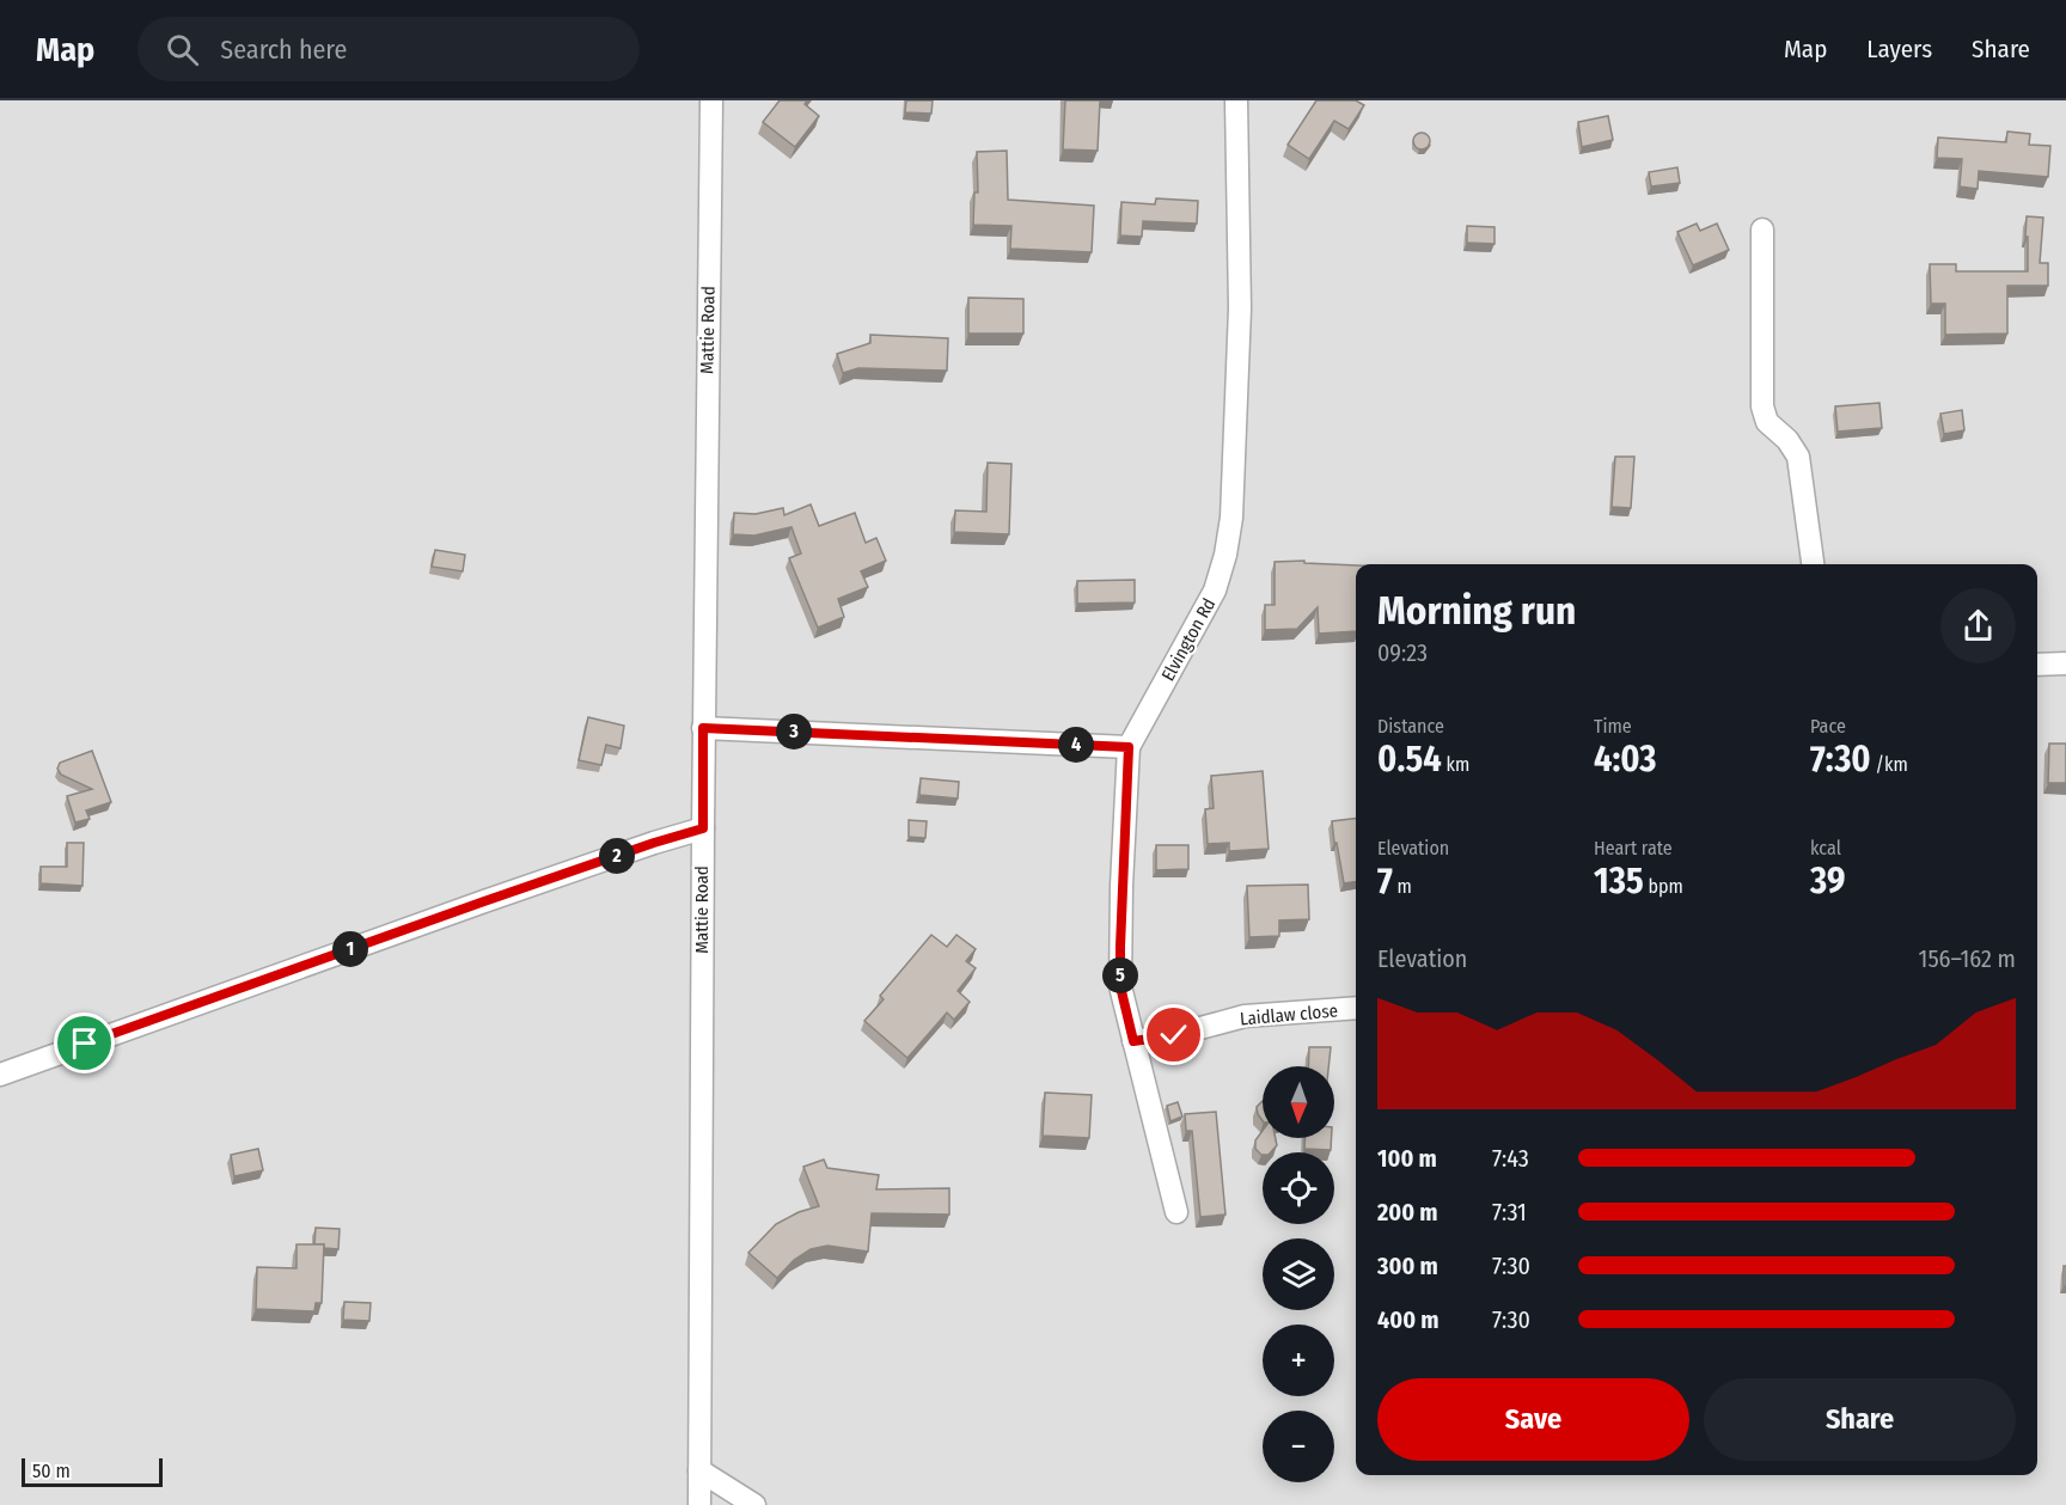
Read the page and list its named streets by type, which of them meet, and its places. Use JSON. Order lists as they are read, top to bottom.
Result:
{
  "streets": {
    "street": ["Mattie Road", "Elvington Rd", "Laidlaw close"]
  },
  "scale_bar": "50 m",
  "north": "bottom",
  "page": {
    "header": "Map",
    "search": "Search here",
    "nav": ["Map", "Layers", "Share"],
    "heading": ["Morning run", "09:23"],
    "stats": [
      ["Distance", "0.54 km"],
      ["Time", "4:03"],
      ["Pace", "7:30 /km"],
      ["Elevation", "7 m"],
      ["Heart rate", "135 bpm"],
      ["kcal", "39"]
    ],
    "pins": [
      "3",
      "4",
      "2",
      "1",
      "5"
    ],
    "chart": ["Elevation", "156–162 m"],
    "map_buttons": ["+", "−"],
    "list": [
      {
        "name": "100 m",
        "note": "7:43"
      },
      {
        "name": "200 m",
        "note": "7:31"
      },
      {
        "name": "300 m",
        "note": "7:30"
      },
      {
        "name": "400 m",
        "note": "7:30"
      }
    ],
    "buttons": ["Save", "Share"],
    "scale": "50 m"
  }
}
